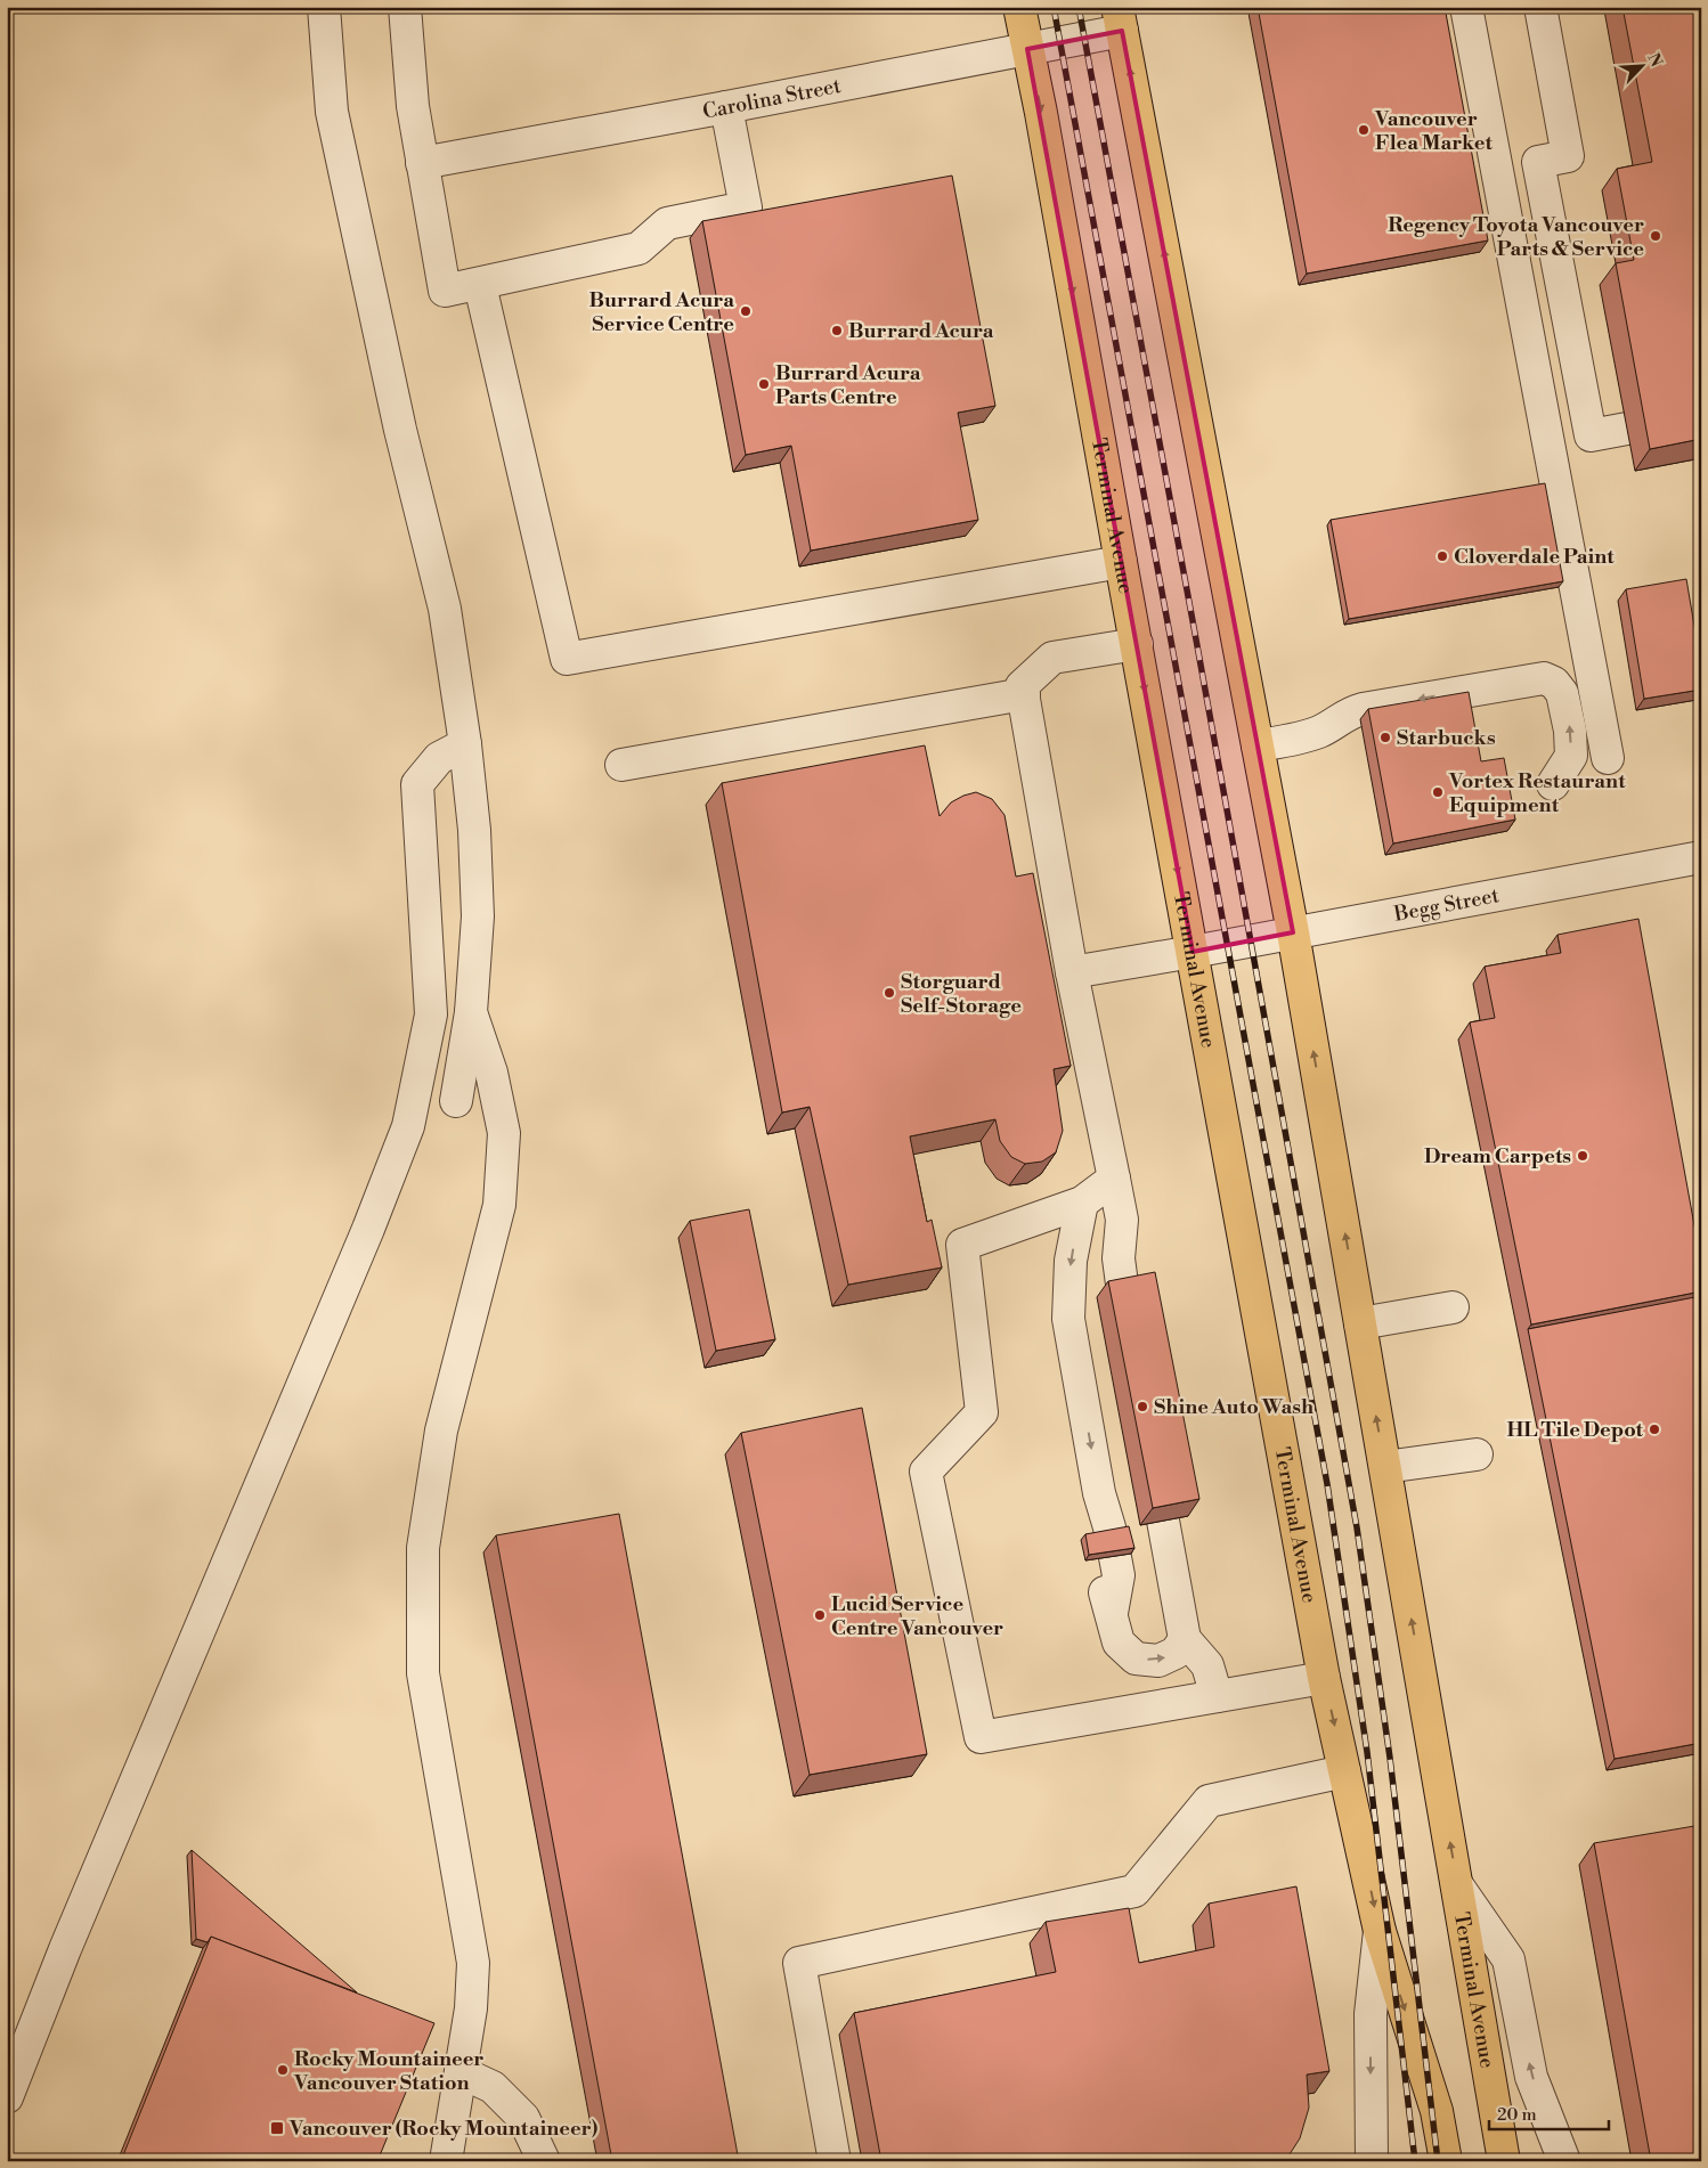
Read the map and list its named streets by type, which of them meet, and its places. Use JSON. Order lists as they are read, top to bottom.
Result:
{
  "streets": {
    "main road": ["Terminal Avenue"],
    "street": ["Carolina Street", "Begg Street"]
  },
  "crossings": [
    ["Carolina Street", "Terminal Avenue"],
    ["Terminal Avenue", "Begg Street"]
  ],
  "places": {
    "other": [
      "Vancouver Flea Market",
      "Regency Toyota Vancouver Parts & Service",
      "Burrard Acura Service Centre",
      "Burrard Acura",
      "Burrard Acura Parts Centre",
      "Cloverdale Paint",
      "Starbucks",
      "Vortex Restaurant Equipment",
      "Storguard Self-Storage",
      "Dream Carpets",
      "Shine Auto Wash",
      "HL Tile Depot",
      "Lucid Service Centre Vancouver",
      "Rocky Mountaineer Vancouver Station"
    ],
    "transit": ["Vancouver (Rocky Mountaineer)"]
  },
  "scale_bar": "20 m",
  "north": "top right"
}
